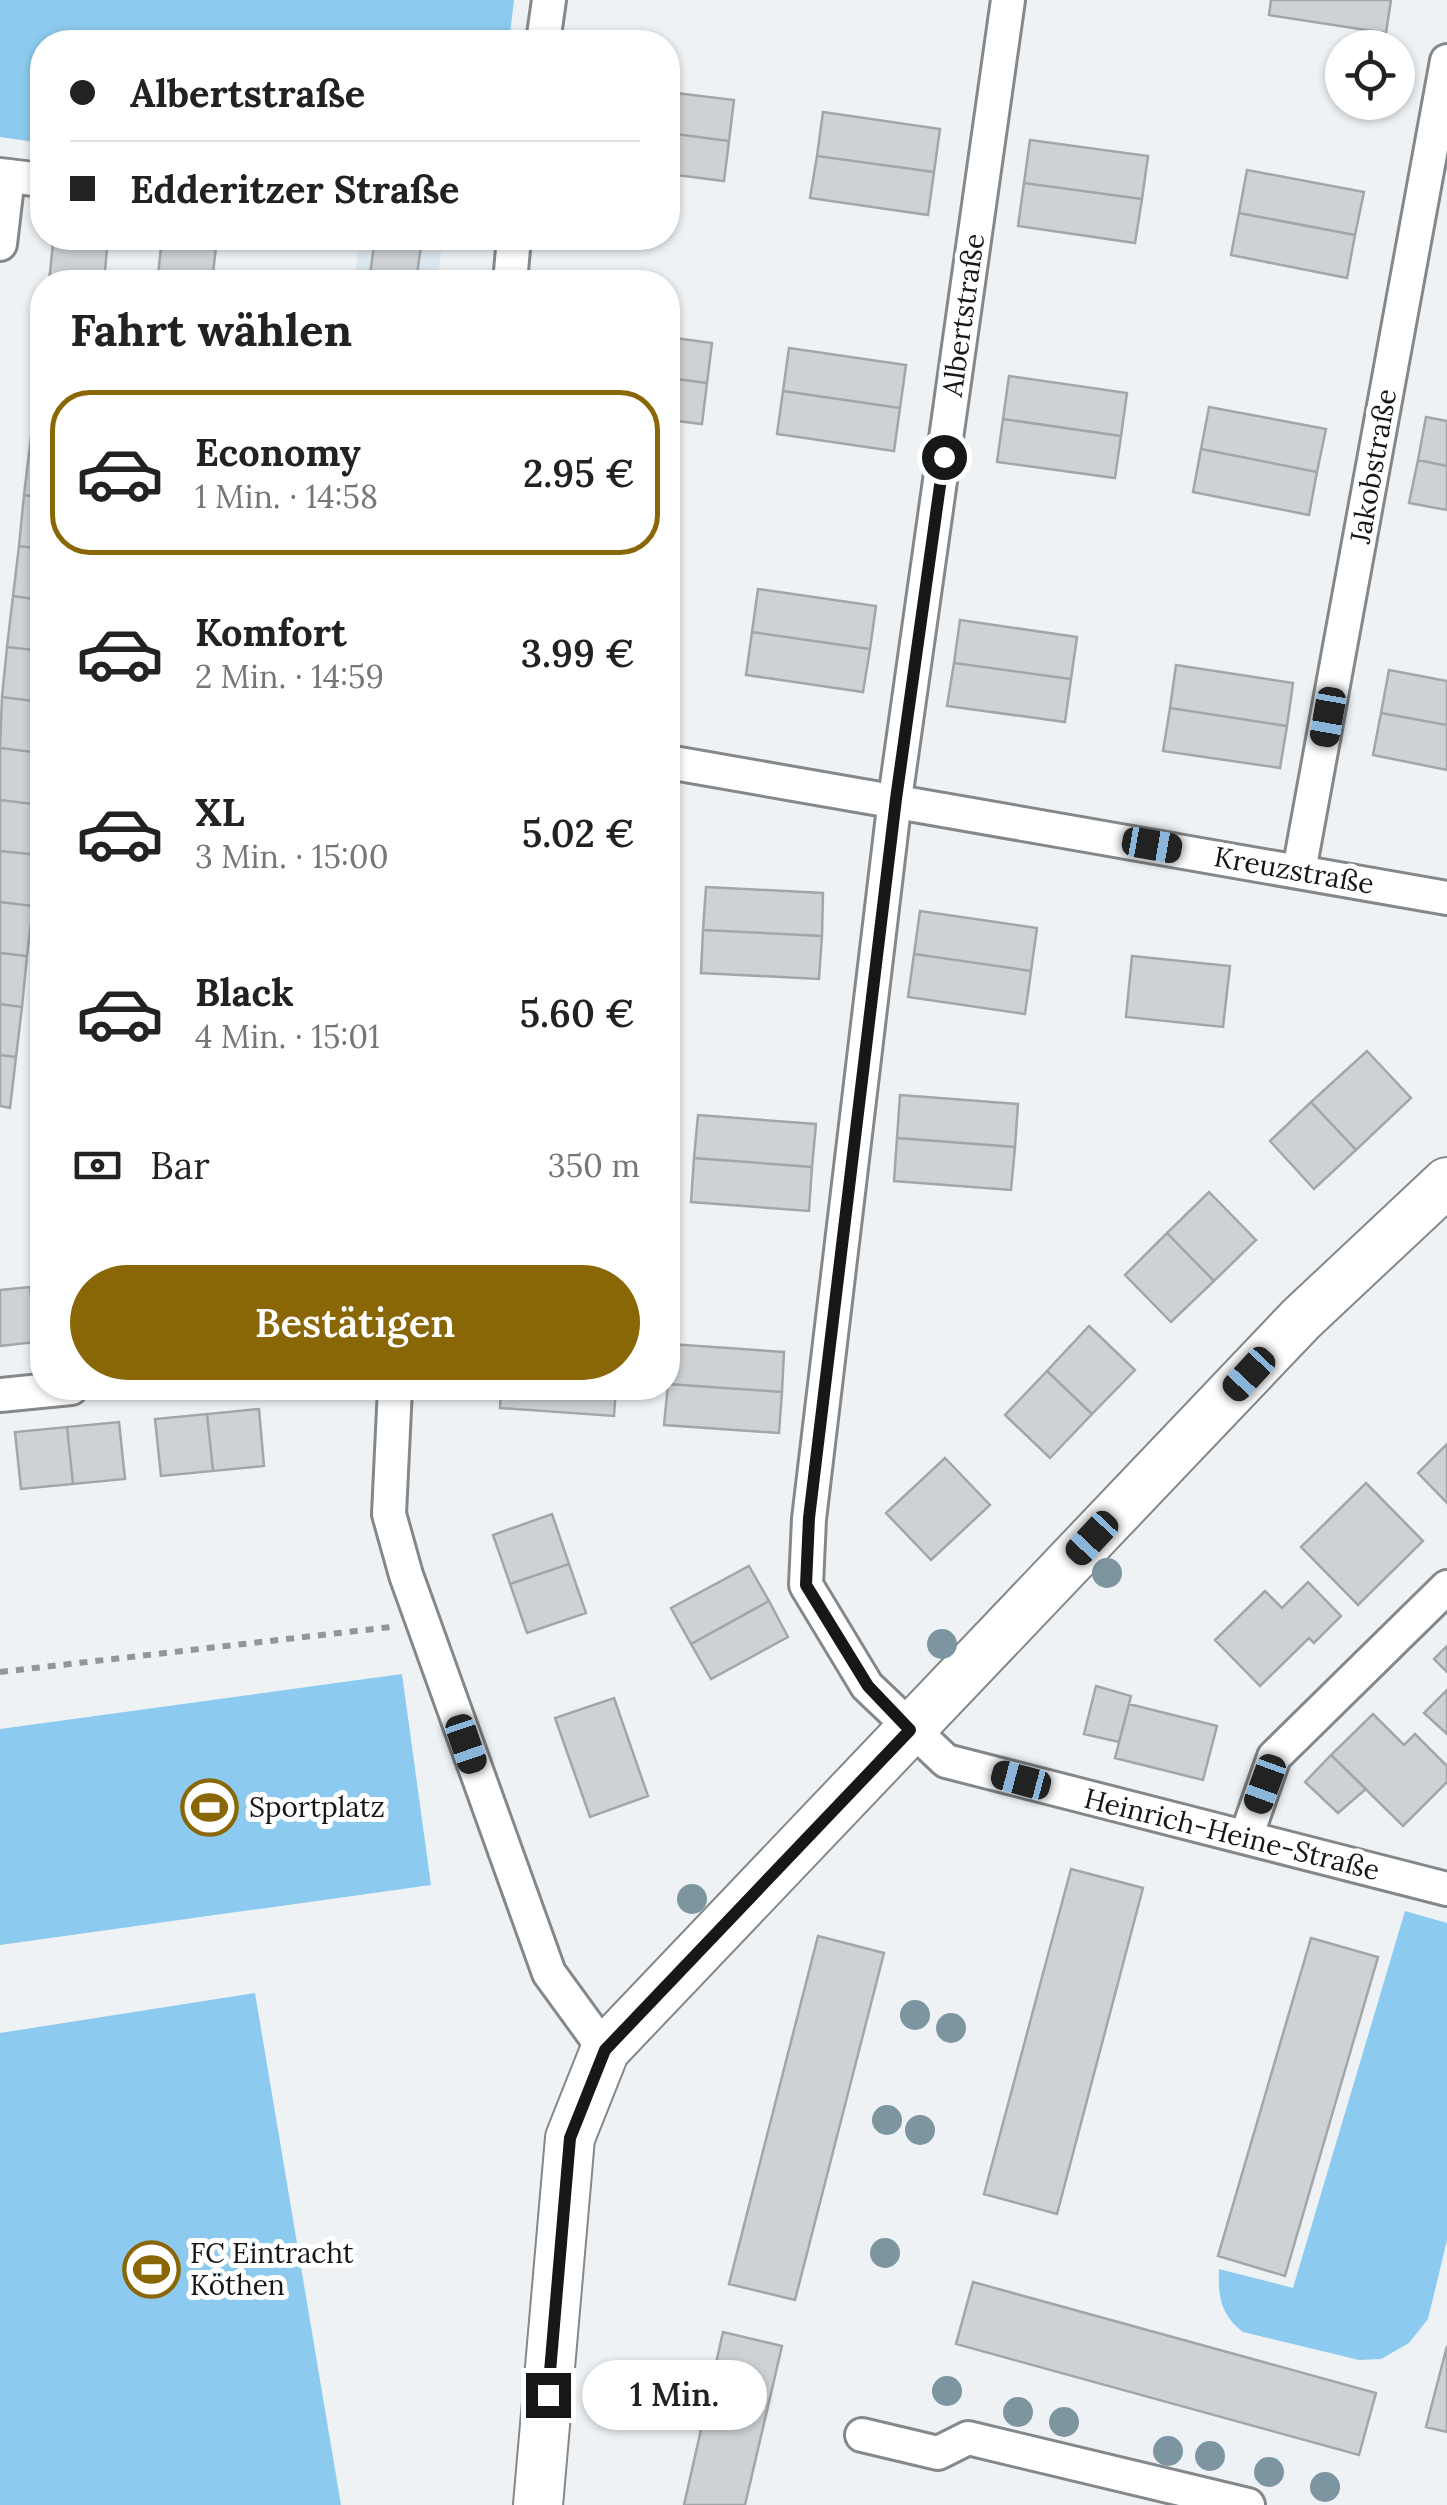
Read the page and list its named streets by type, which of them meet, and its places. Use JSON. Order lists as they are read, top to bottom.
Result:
{
  "streets": {
    "street": [
      "Albertstraße",
      "Jakobstraße",
      "Kreuzstraße",
      "Heinrich-Heine-Straße"
    ]
  },
  "crossings": [
    ["Albertstraße", "Kreuzstraße"],
    ["Albertstraße", "Heinrich-Heine-Straße"],
    ["Jakobstraße", "Kreuzstraße"]
  ],
  "places": {
    "sports": ["Sportplatz", "FC Eintracht Köthen"]
  },
  "page": {
    "banner": ["Albertstraße", "Edderitzer Straße"],
    "heading": "Fahrt wählen",
    "list": [
      {
        "name": "Economy",
        "note": "1 Min. · 14:58",
        "value": "2.95 €"
      },
      {
        "name": "Komfort",
        "note": "2 Min. · 14:59",
        "value": "3.99 €"
      },
      {
        "name": "XL",
        "note": "3 Min. · 15:00",
        "value": "5.02 €"
      },
      {
        "name": "Black",
        "note": "4 Min. · 15:01",
        "value": "5.60 €"
      }
    ],
    "pay": ["Bar", "350 m"],
    "buttons": "Bestätigen",
    "bubble": "1 Min."
  }
}
